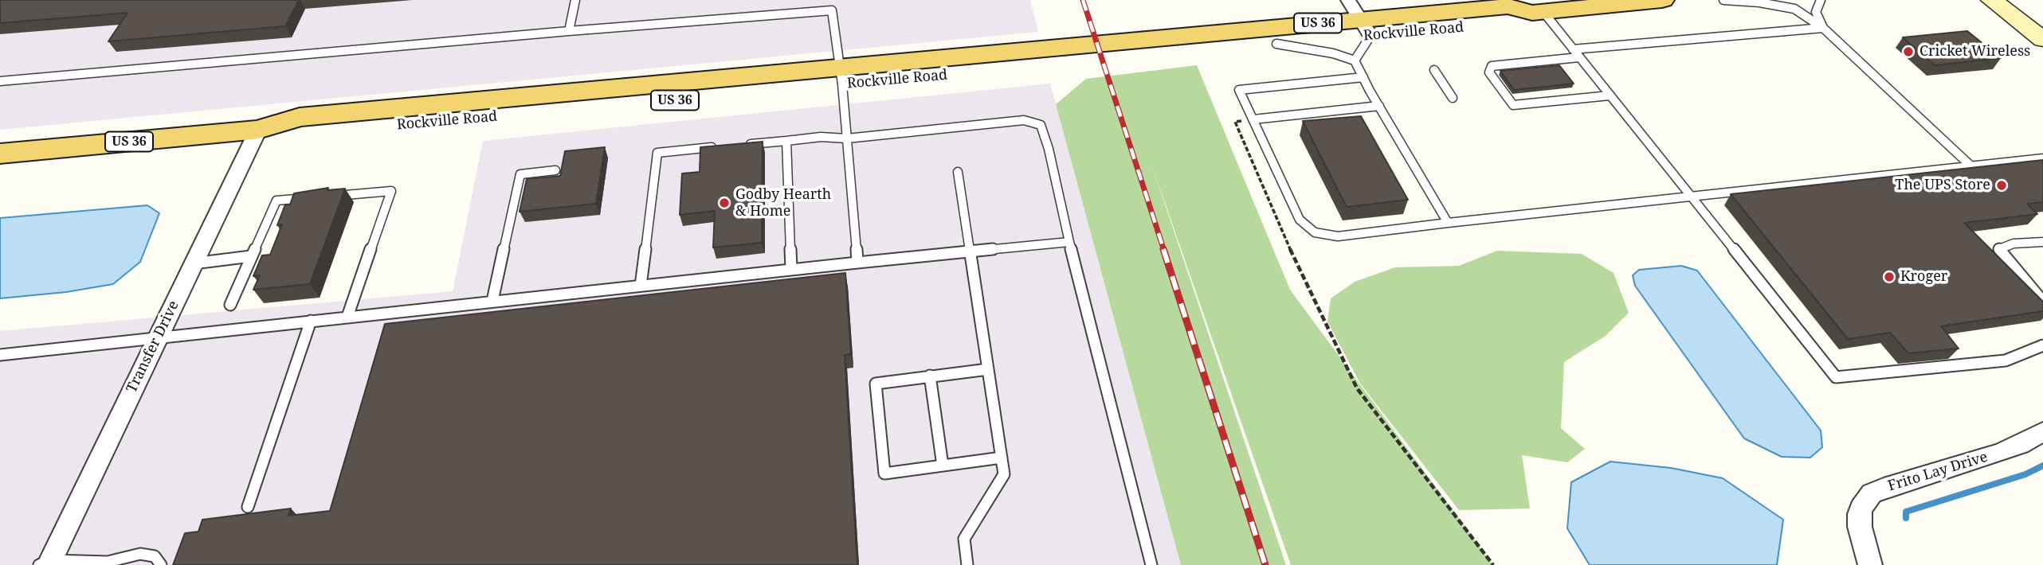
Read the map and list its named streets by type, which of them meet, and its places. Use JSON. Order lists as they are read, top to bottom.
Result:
{
  "streets": {
    "main road": ["US 36", "Rockville Road"],
    "street": ["Transfer Drive", "Frito Lay Drive"]
  },
  "crossings": [
    ["Rockville Road", "Transfer Drive"]
  ],
  "places": [
    "Cricket Wireless",
    "The UPS Store",
    "Godby Hearth & Home",
    "Kroger"
  ]
}
